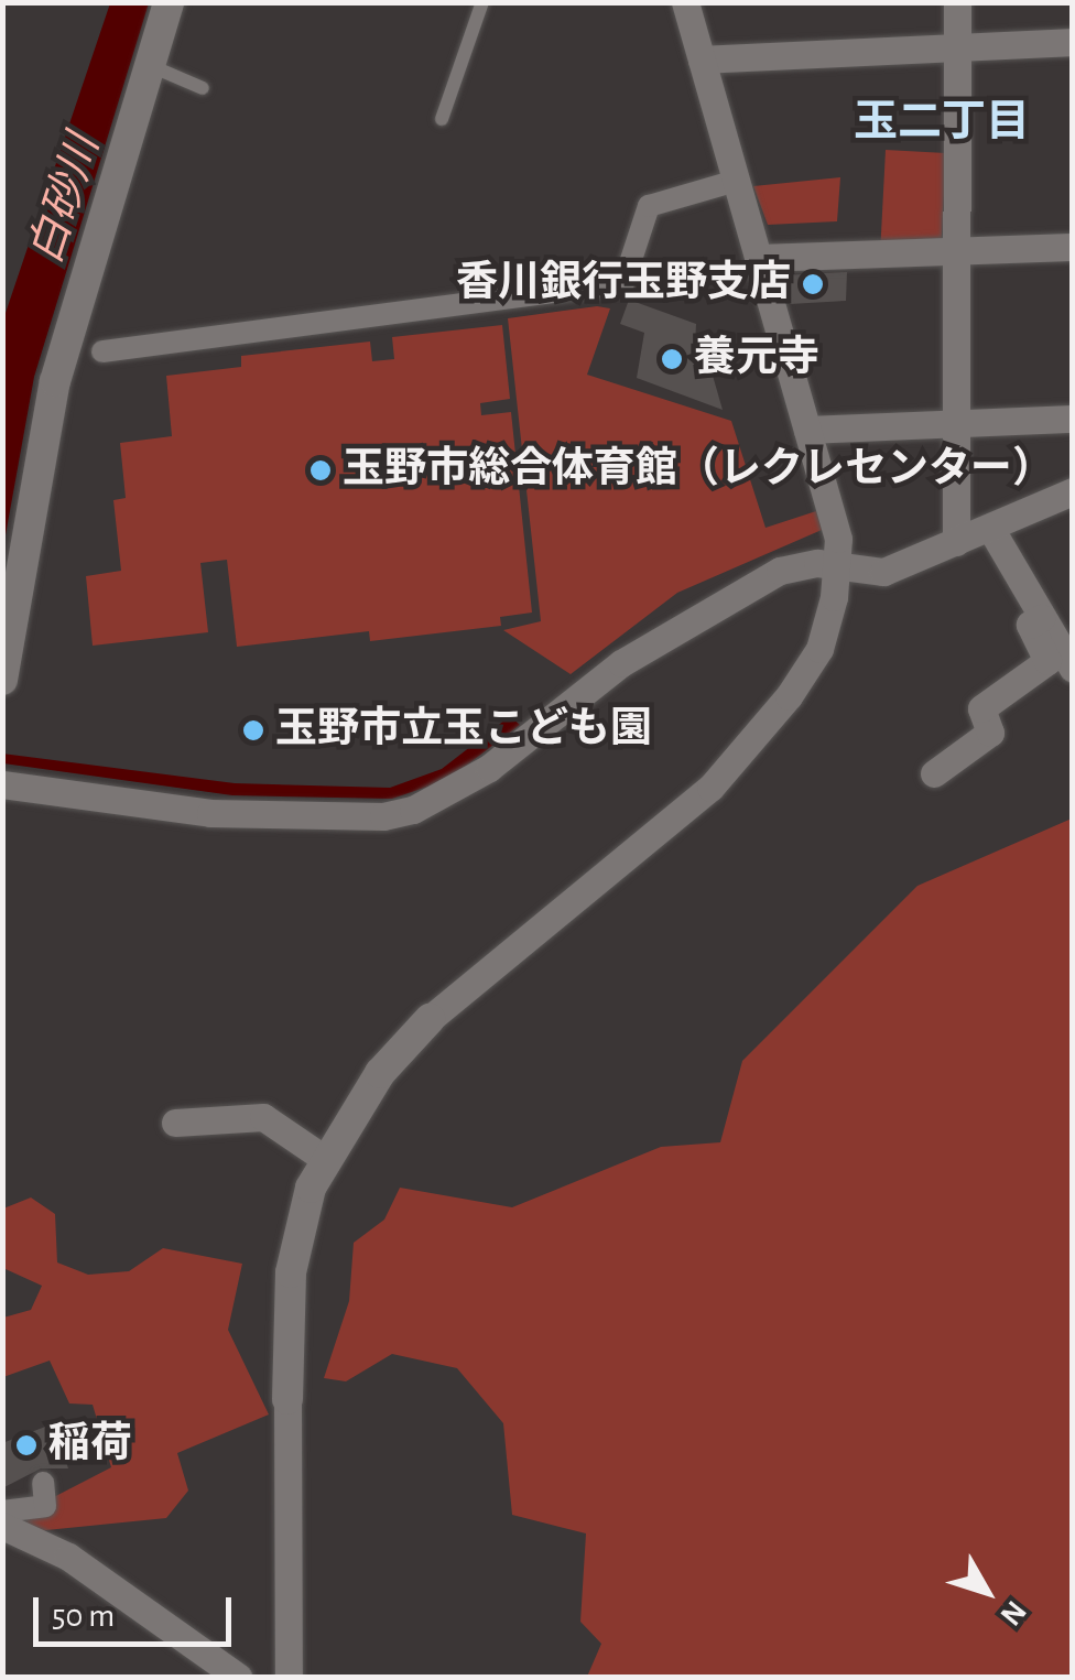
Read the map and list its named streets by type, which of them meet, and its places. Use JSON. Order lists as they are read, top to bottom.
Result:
{
  "districts": ["玉二丁目"],
  "water": ["白砂川"],
  "places": [
    "香川銀行玉野支店",
    "養元寺",
    "玉野市総合体育館（レクレセンター）",
    "玉野市立玉こども園",
    "稲荷"
  ],
  "scale_bar": "50 m",
  "north": "bottom right"
}
